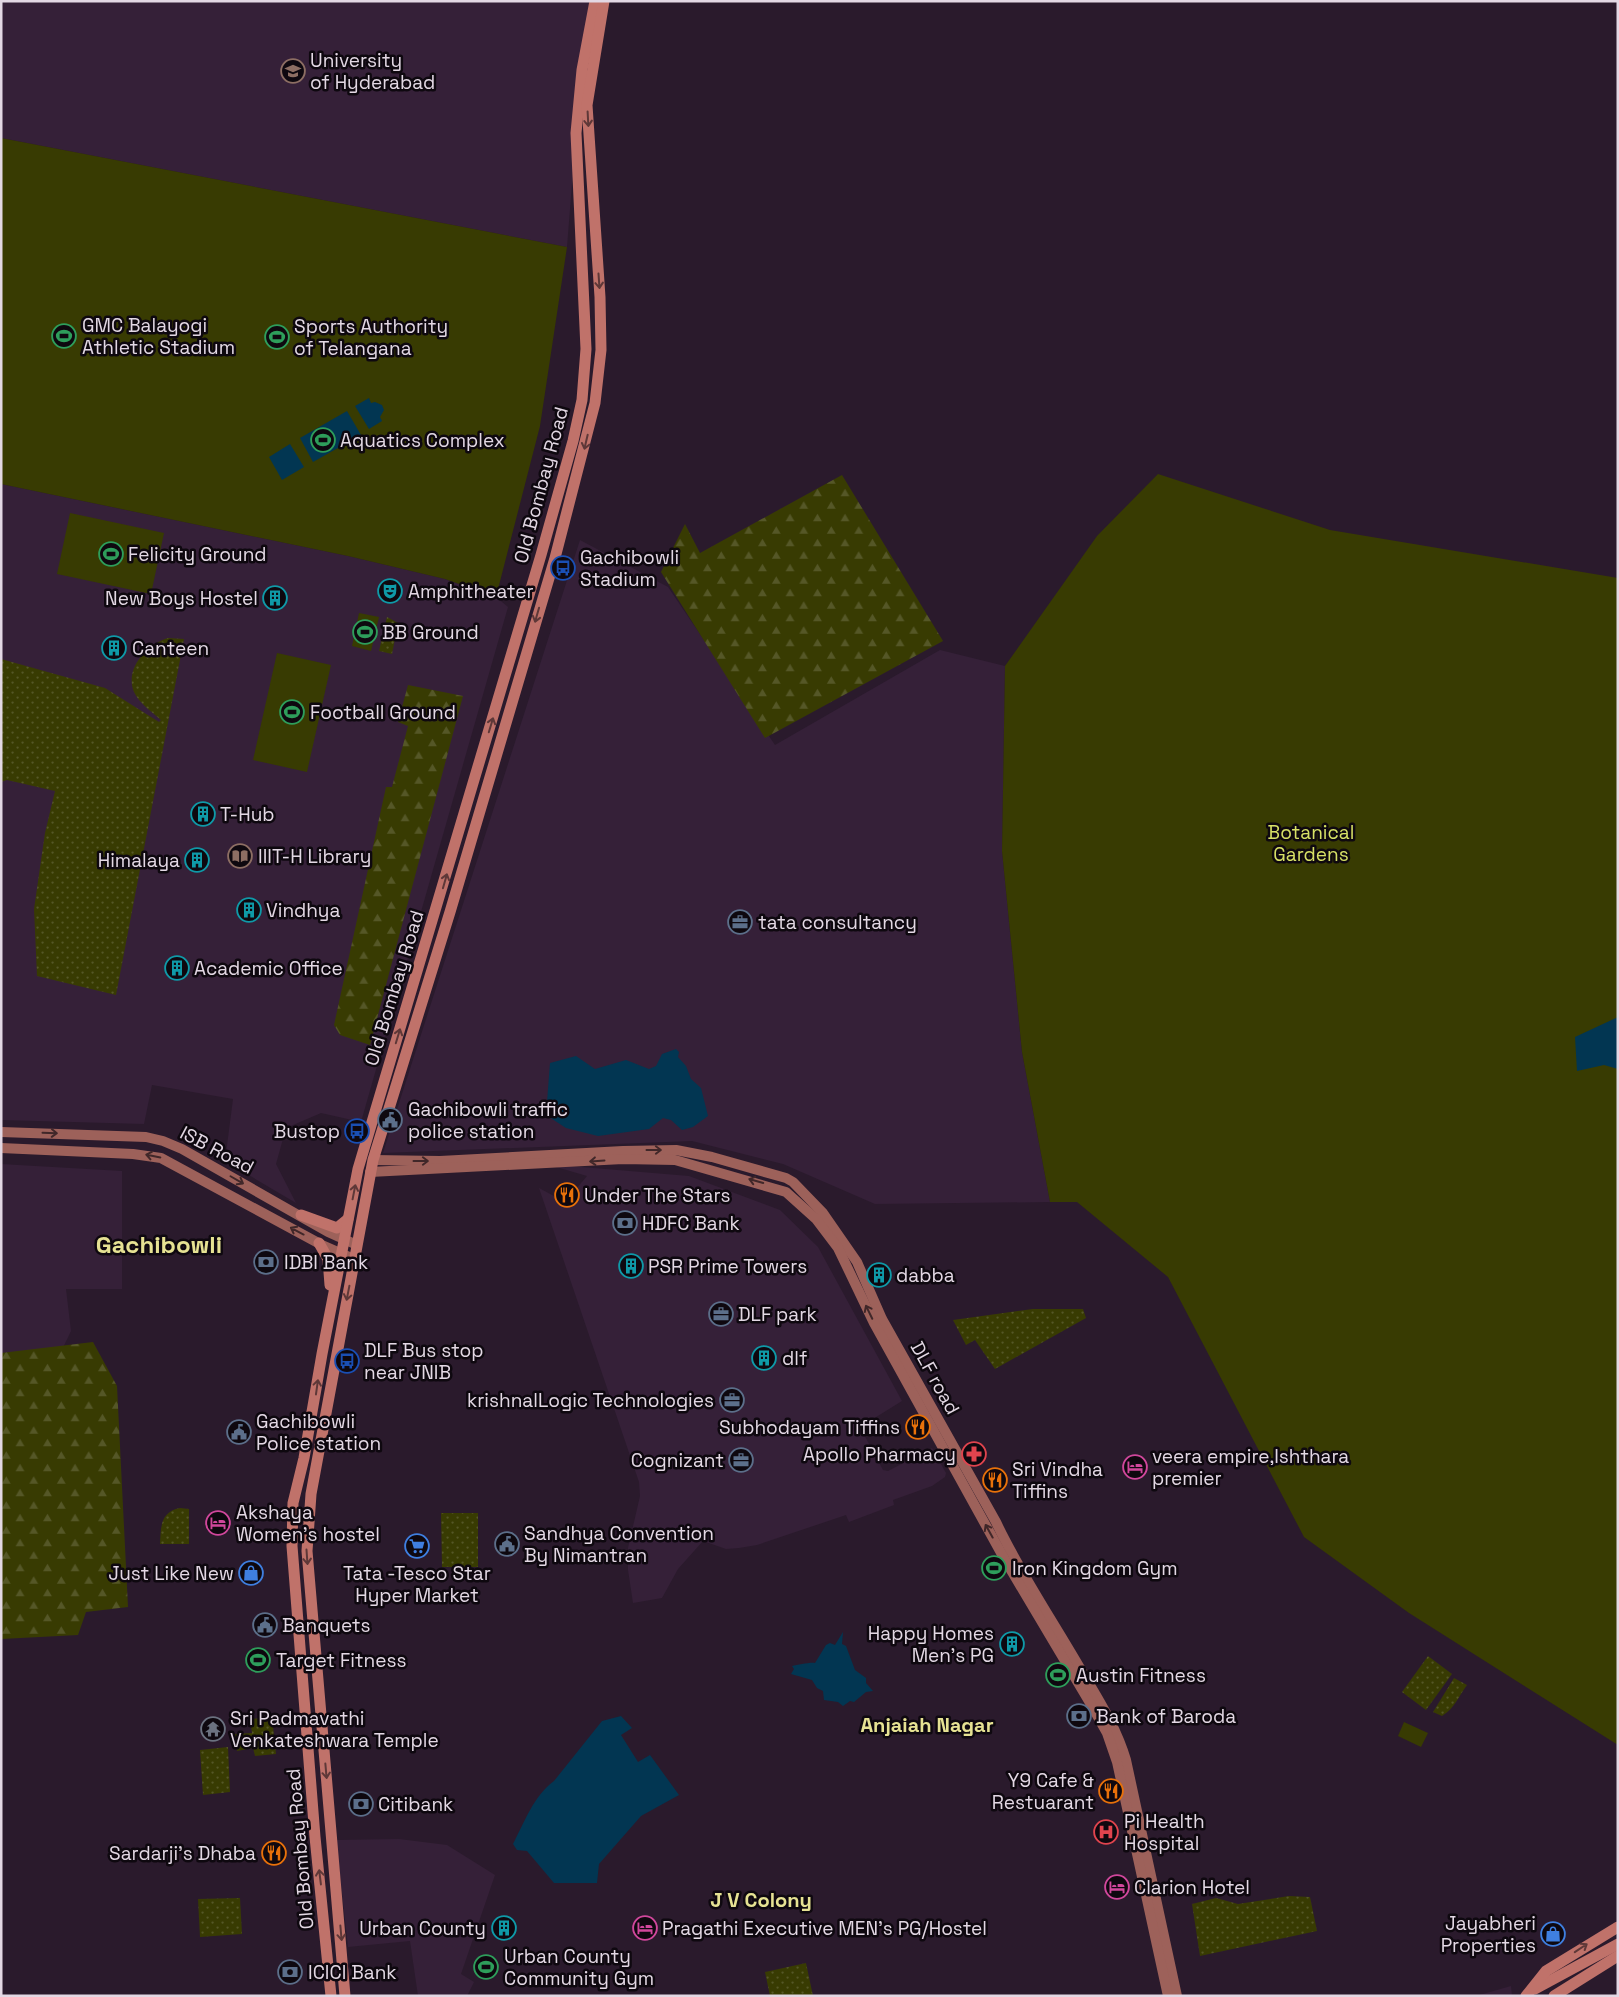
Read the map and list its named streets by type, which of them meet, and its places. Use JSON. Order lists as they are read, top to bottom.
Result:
{
  "streets": {
    "main road": ["Old Bombay Road", "ISB Road", "DLF road"]
  },
  "crossings": [
    ["Old Bombay Road", "ISB Road"],
    ["Old Bombay Road", "DLF road"]
  ],
  "districts": ["Gachibowli", "Anjaiah Nagar", "J V Colony"],
  "parks": ["Botanical Gardens"],
  "places": {
    "school or university": ["University of Hyderabad"],
    "sports": [
      "GMC Balayogi Athletic Stadium",
      "Sports Authority of Telangana",
      "Aquatics Complex",
      "Felicity Ground",
      "BB Ground",
      "Football Ground",
      "Iron Kingdom Gym",
      "Target Fitness",
      "Austin Fitness",
      "Urban County Community Gym"
    ],
    "bus stop": ["Gachibowli Stadium", "Bustop", "DLF Bus stop near JNIB"],
    "theatre": ["Amphitheater"],
    "building": [
      "New Boys Hostel",
      "Canteen",
      "T-Hub",
      "Himalaya",
      "Vindhya",
      "Academic Office",
      "PSR Prime Towers",
      "dabba",
      "dlf",
      "Happy Homes Men's PG",
      "Urban County"
    ],
    "library": ["IIIT-H Library"],
    "office": [
      "tata consultancy",
      "DLF park",
      "krishnalLogic Technologies",
      "Cognizant"
    ],
    "public building": [
      "Gachibowli traffic police station",
      "Gachibowli Police station",
      "Sandhya Convention By Nimantran",
      "Banquets"
    ],
    "restaurant": [
      "Under The Stars",
      "Subhodayam Tiffins",
      "Sri Vindha Tiffins",
      "Y9 Cafe & Restuarant",
      "Sardarji's Dhaba"
    ],
    "bank": [
      "HDFC Bank",
      "IDBI Bank",
      "Bank of Baroda",
      "Citibank",
      "ICICI Bank"
    ],
    "pharmacy": ["Apollo Pharmacy"],
    "hotel": [
      "veera empire,Ishthara premier",
      "Akshaya Women's hostel",
      "Clarion Hotel",
      "Pragathi Executive MEN's PG/Hostel"
    ],
    "supermarket": ["Tata -Tesco Star Hyper Market"],
    "shop": ["Just Like New", "Jayabheri Properties"],
    "temple": ["Sri Padmavathi Venkateshwara Temple"],
    "hospital": ["Pi Health Hospital"]
  }
}
